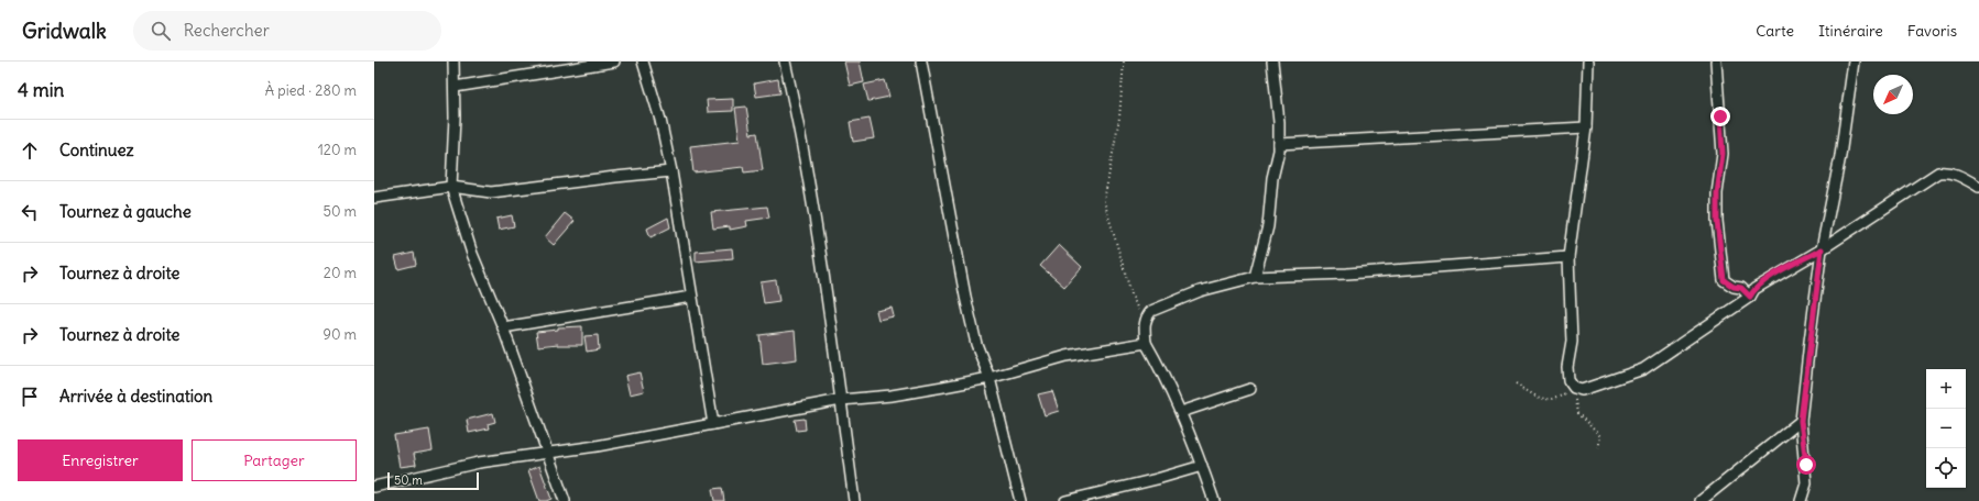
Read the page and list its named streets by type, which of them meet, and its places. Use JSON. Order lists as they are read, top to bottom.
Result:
{
  "scale_bar": "50 m",
  "north": "bottom left",
  "page": {
    "header": "Gridwalk",
    "search": "Rechercher",
    "nav": ["Carte", "Itinéraire", "Favoris"],
    "heading": ["4 min", "À pied · 280 m"],
    "list": [
      ["Continuez", "120 m"],
      ["Tournez à gauche", "50 m"],
      ["Tournez à droite", "20 m"],
      ["Tournez à droite", "90 m"],
      "Arrivée à destination"
    ],
    "map_buttons": ["+", "−"],
    "buttons": ["Enregistrer", "Partager"],
    "scale": "50 m"
  }
}
